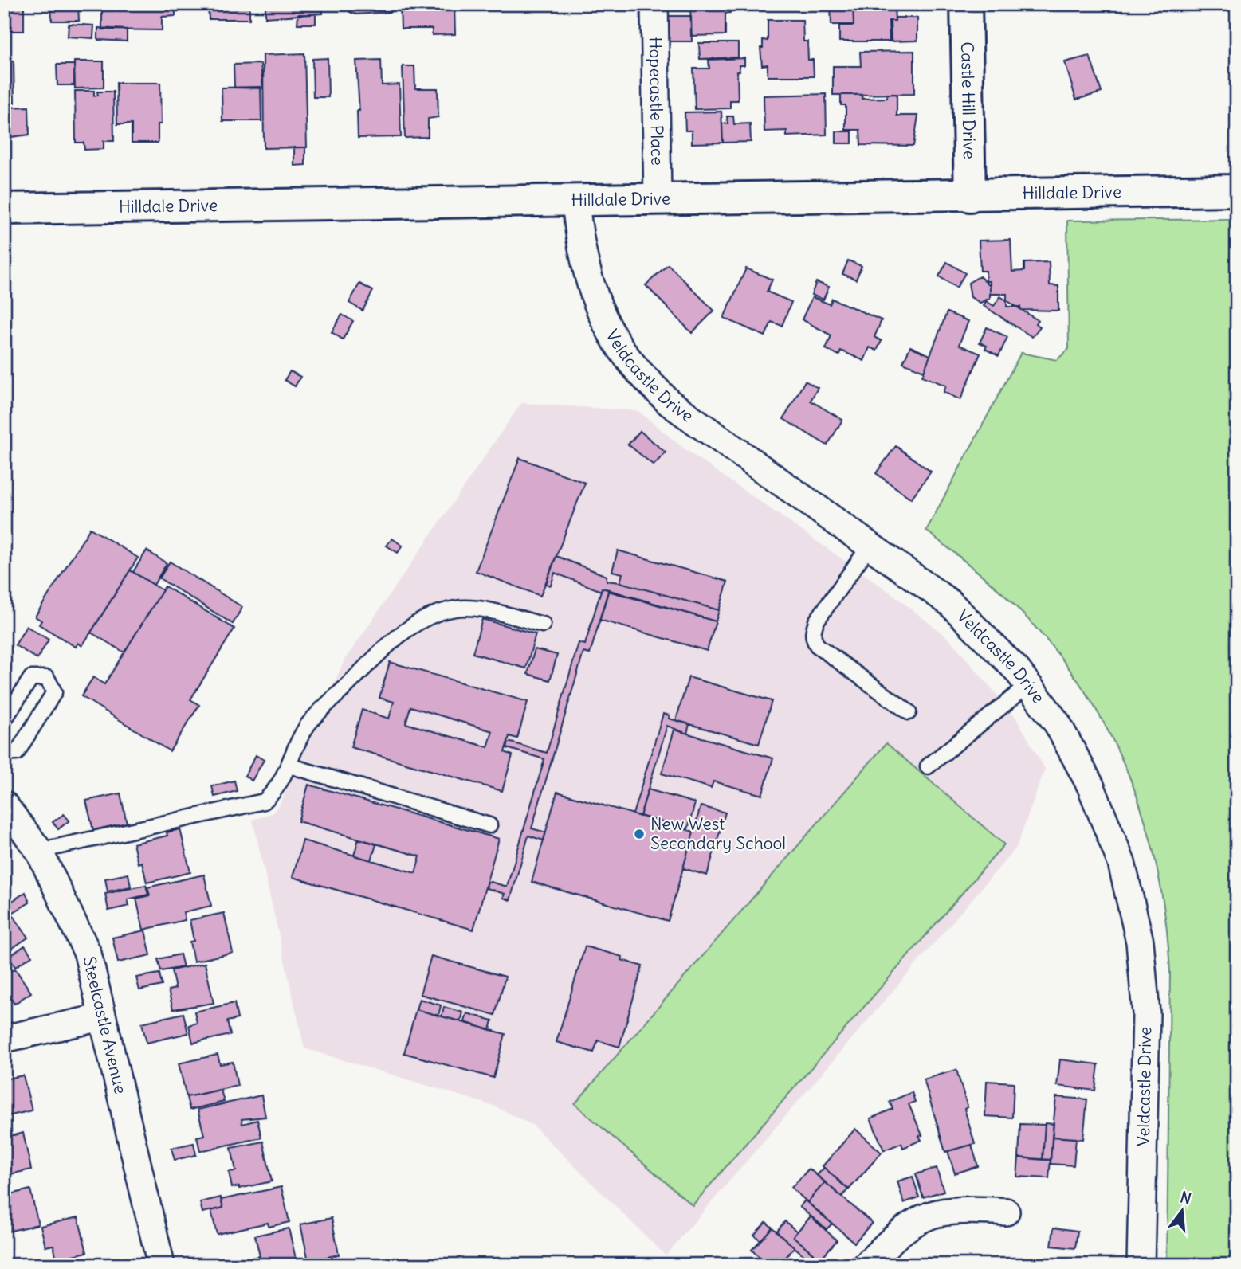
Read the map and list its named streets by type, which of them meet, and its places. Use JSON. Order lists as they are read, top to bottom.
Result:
{
  "streets": {
    "street": [
      "Castle Hill Drive",
      "Hopecastle Place",
      "Hilldale Drive",
      "Veldcastle Drive",
      "Steelcastle Avenue"
    ]
  },
  "crossings": [
    ["Castle Hill Drive", "Hilldale Drive"],
    ["Hopecastle Place", "Hilldale Drive"],
    ["Hilldale Drive", "Veldcastle Drive"]
  ],
  "places": ["New West Secondary School"],
  "north": "top"
}
